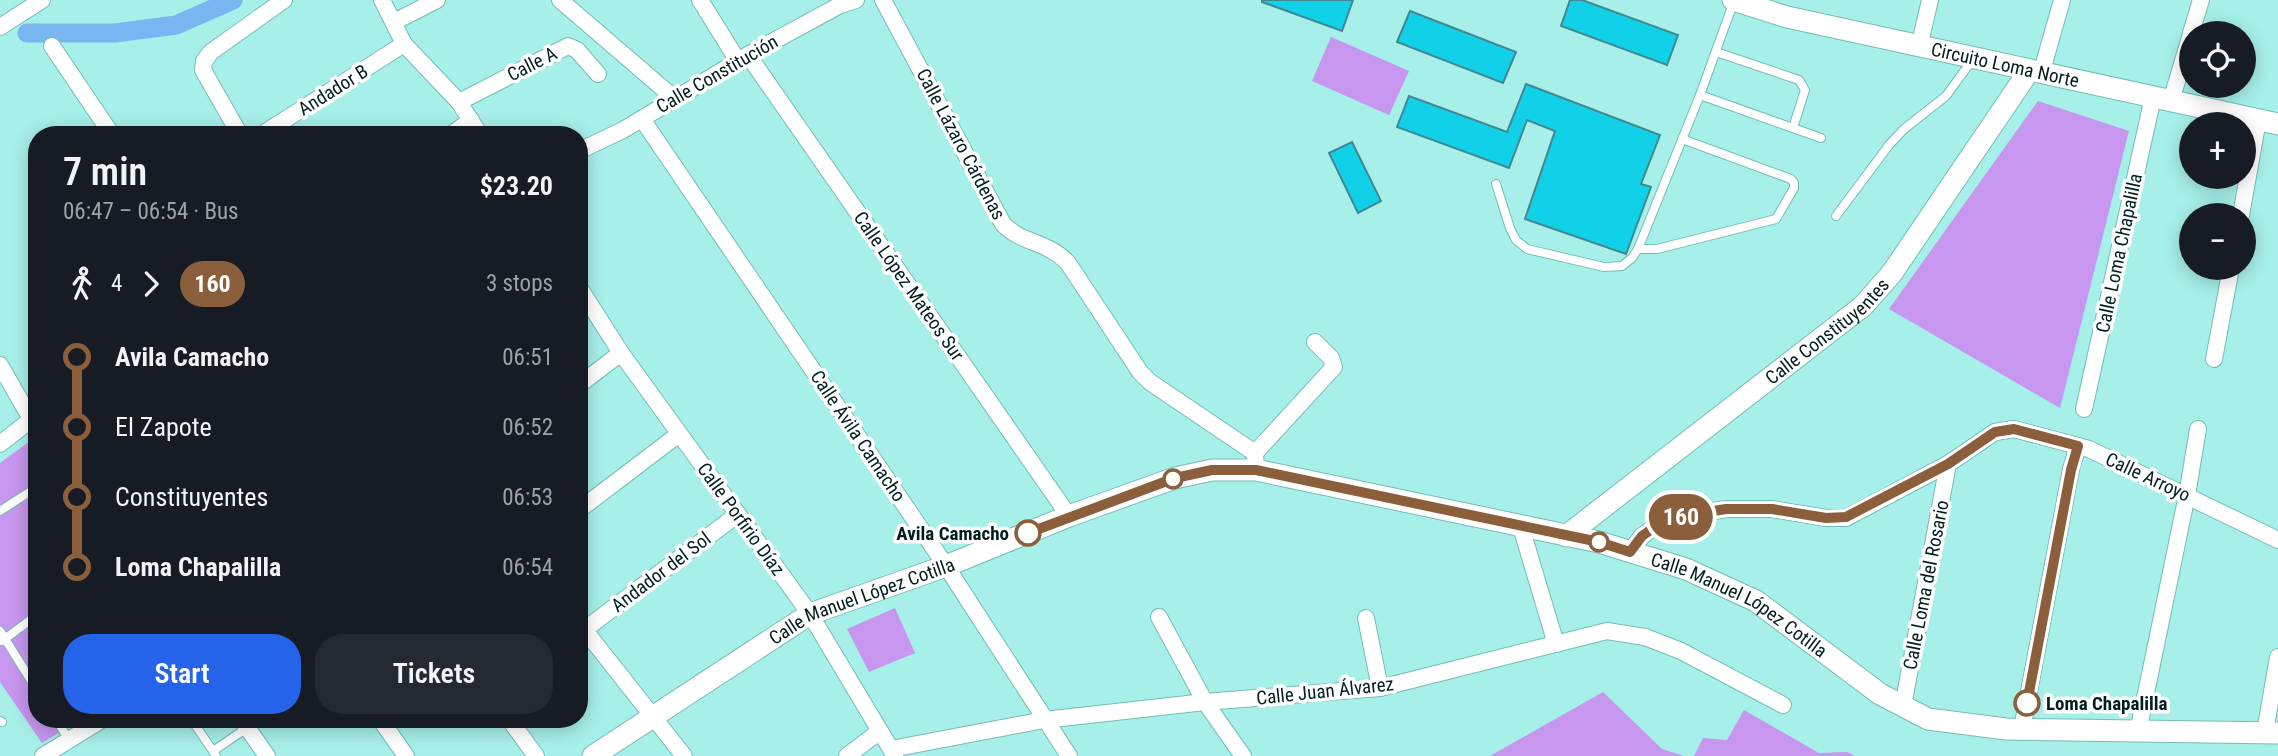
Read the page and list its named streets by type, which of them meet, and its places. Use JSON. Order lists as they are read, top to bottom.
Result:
{
  "streets": {
    "street": [
      "Calle A",
      "Circuito Loma Norte",
      "Calle Constitución",
      "Andador B",
      "Calle Lázaro Cárdenas",
      "Calle Loma Chapalilla",
      "Calle López Mateos Sur",
      "Calle Constituyentes",
      "Calle Ávila Camacho",
      "Calle Arroyo",
      "Calle Porfirio Díaz",
      "Andador del Sol",
      "Calle Loma del Rosario",
      "Calle Manuel López Cotilla",
      "Calle Juan Álvarez"
    ]
  },
  "crossings": [
    ["Circuito Loma Norte", "Calle Loma Chapalilla"],
    ["Circuito Loma Norte", "Calle Constituyentes"],
    ["Calle Constitución", "Calle López Mateos Sur"],
    ["Calle Constitución", "Calle Ávila Camacho"],
    ["Calle Lázaro Cárdenas", "Calle Manuel López Cotilla"],
    ["Calle López Mateos Sur", "Calle Manuel López Cotilla"],
    ["Calle Constituyentes", "Calle Manuel López Cotilla"],
    ["Calle Ávila Camacho", "Calle Manuel López Cotilla"],
    ["Calle Ávila Camacho", "Calle Juan Álvarez"],
    ["Calle Arroyo", "Calle Loma del Rosario"],
    ["Calle Arroyo", "Calle Manuel López Cotilla"],
    ["Calle Porfirio Díaz", "Andador del Sol"],
    ["Calle Porfirio Díaz", "Calle Manuel López Cotilla"],
    ["Calle Porfirio Díaz", "Calle Juan Álvarez"],
    ["Calle Loma del Rosario", "Calle Manuel López Cotilla"]
  ],
  "places": ["Avila Camacho", "Loma Chapalilla"],
  "lines": ["bus line 160"],
  "page": {
    "on_map": "160",
    "map_buttons": ["+", "−"],
    "heading": ["7 min", "06:47 – 06:54 · Bus", "$23.20"],
    "legs": ["4", "160", "3 stops"],
    "list": [
      {
        "name": "Avila Camacho",
        "value": "06:51"
      },
      {
        "name": "El Zapote",
        "value": "06:52"
      },
      {
        "name": "Constituyentes",
        "value": "06:53"
      },
      {
        "name": "Loma Chapalilla",
        "value": "06:54"
      }
    ],
    "buttons": ["Start", "Tickets"]
  }
}
